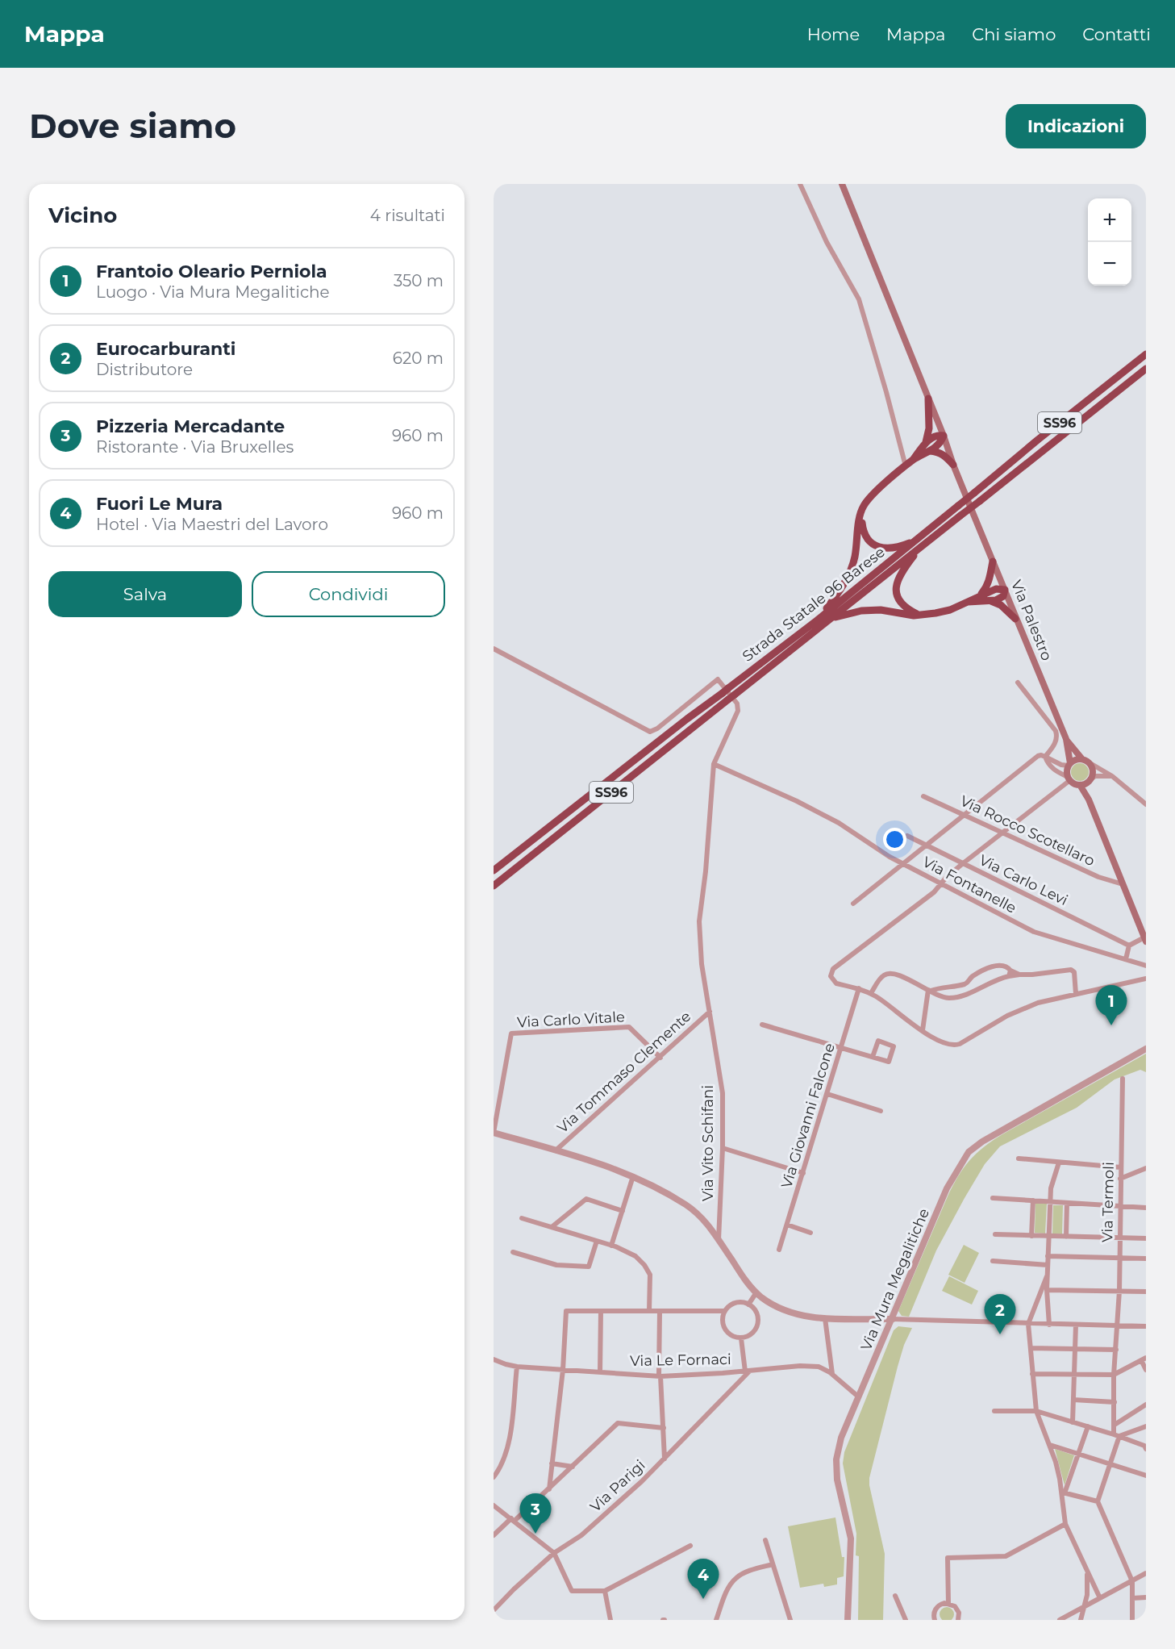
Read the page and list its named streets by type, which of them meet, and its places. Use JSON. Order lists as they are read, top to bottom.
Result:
{
  "streets": {
    "highway": ["SS96", "Strada Statale 96 Barese"],
    "main road": ["Via Palestro"],
    "street": [
      "Via Rocco Scotellaro",
      "Via Carlo Levi",
      "Via Fontanelle",
      "Via Carlo Vitale",
      "Via Tommaso Clemente",
      "Via Giovanni Falcone",
      "Via Vito Schifani",
      "Via Termoli",
      "Via Mura Megalitiche",
      "Via Le Fornaci",
      "Via Parigi"
    ]
  },
  "crossings": [
    ["Via Fontanelle", "Via Vito Schifani"],
    ["Via Carlo Vitale", "Via Tommaso Clemente"],
    ["Via Tommaso Clemente", "Via Vito Schifani"],
    ["Via Mura Megalitiche", "Via Le Fornaci"],
    ["Via Le Fornaci", "Via Parigi"]
  ],
  "page": {
    "header": "Mappa",
    "nav": [
      "Home",
      "Mappa",
      "Chi siamo",
      "Contatti"
    ],
    "buttons": [
      "Indicazioni",
      ["Salva", "Condividi"]
    ],
    "title": "Dove siamo",
    "heading": ["Vicino", "4 risultati"],
    "map_buttons": ["+", "−"],
    "list": [
      {
        "mark": "1",
        "name": "Frantoio Oleario Perniola",
        "note": "Luogo · Via Mura Megalitiche",
        "value": "350 m"
      },
      {
        "mark": "2",
        "name": "Eurocarburanti",
        "note": "Distributore",
        "value": "620 m"
      },
      {
        "mark": "3",
        "name": "Pizzeria Mercadante",
        "note": "Ristorante · Via Bruxelles",
        "value": "960 m"
      },
      {
        "mark": "4",
        "name": "Fuori Le Mura",
        "note": "Hotel · Via Maestri del Lavoro",
        "value": "960 m"
      }
    ],
    "pins": [
      "1",
      "2",
      "3",
      "4"
    ]
  }
}
